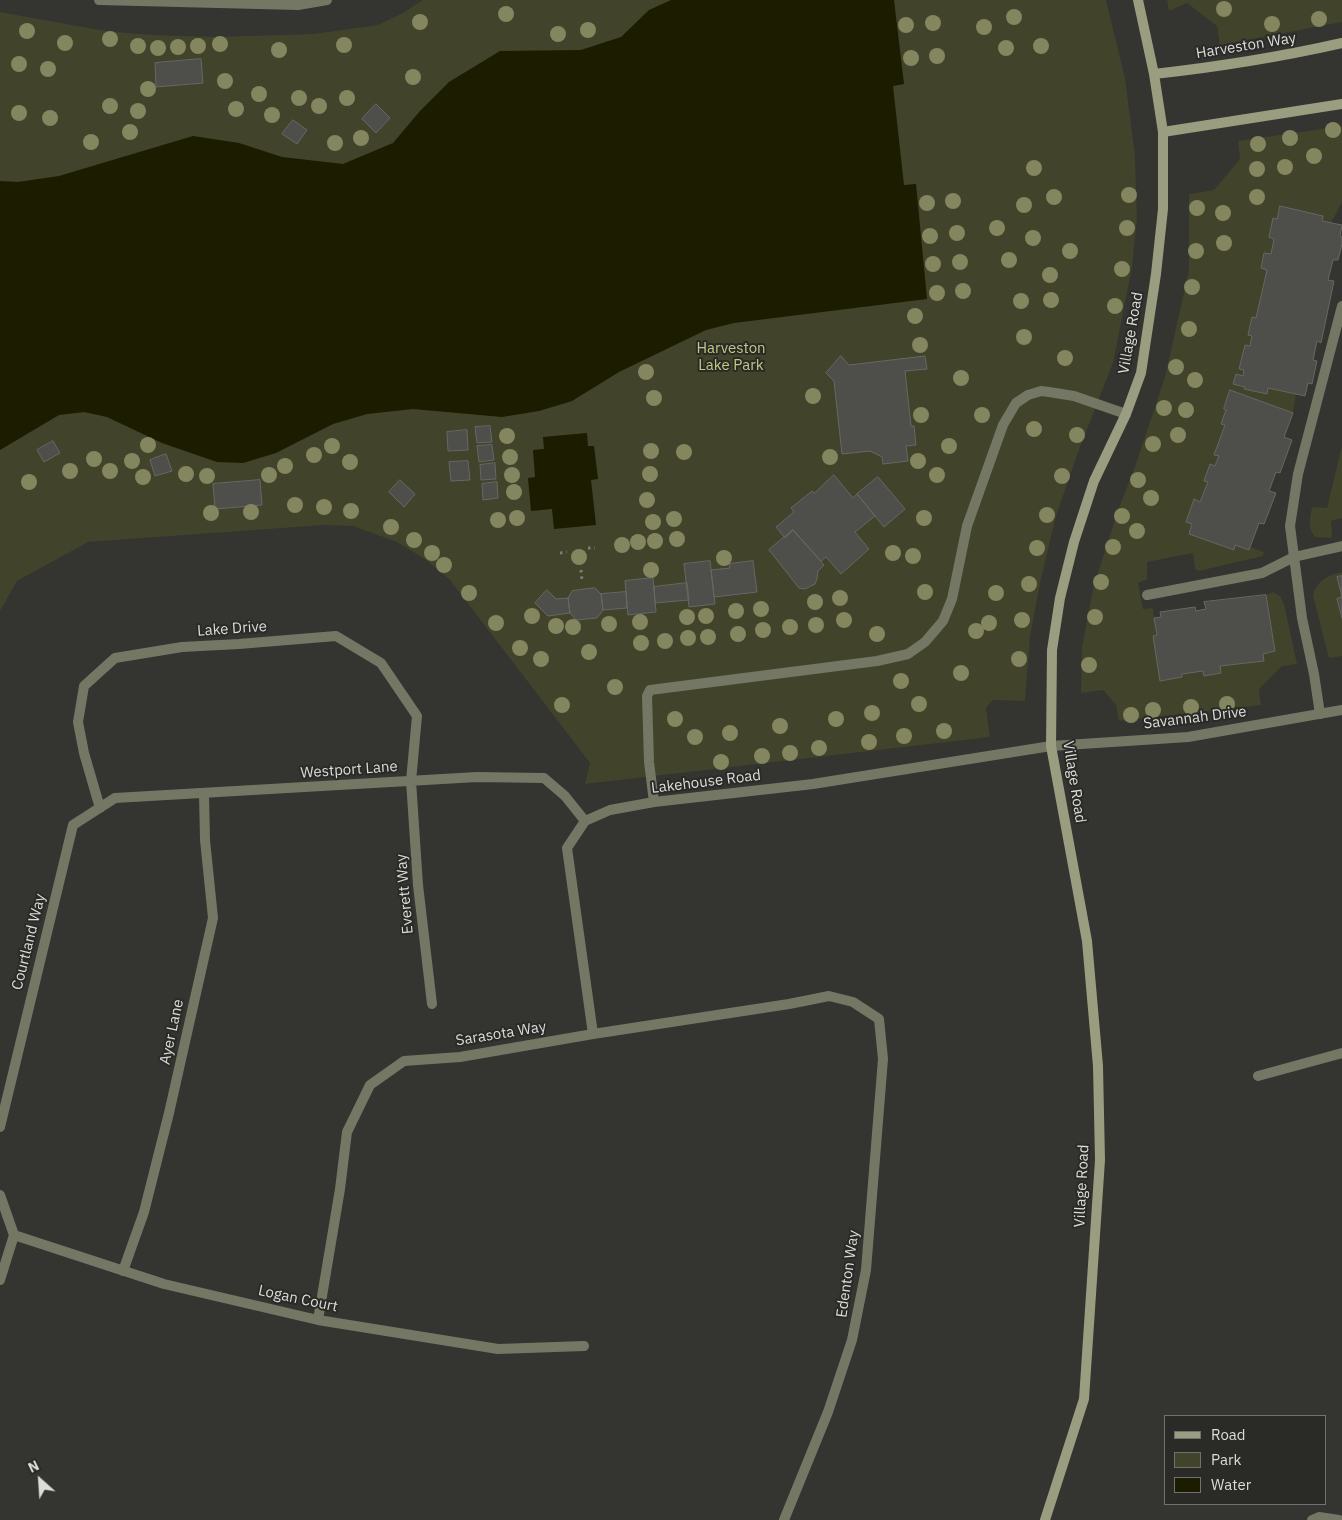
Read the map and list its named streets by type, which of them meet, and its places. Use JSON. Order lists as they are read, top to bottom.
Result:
{
  "streets": {
    "street": [
      "Harveston Way",
      "Village Road",
      "Lake Drive",
      "Savannah Drive",
      "Westport Lane",
      "Lakehouse Road",
      "Everett Way",
      "Courtland Way",
      "Ayer Lane",
      "Sarasota Way",
      "Edenton Way",
      "Logan Court"
    ]
  },
  "crossings": [
    ["Harveston Way", "Village Road"],
    ["Village Road", "Savannah Drive"],
    ["Village Road", "Lakehouse Road"],
    ["Lake Drive", "Westport Lane"],
    ["Lake Drive", "Everett Way"],
    ["Lake Drive", "Courtland Way"],
    ["Savannah Drive", "Lakehouse Road"],
    ["Westport Lane", "Lakehouse Road"],
    ["Westport Lane", "Everett Way"],
    ["Westport Lane", "Courtland Way"],
    ["Westport Lane", "Ayer Lane"],
    ["Ayer Lane", "Logan Court"],
    ["Sarasota Way", "Edenton Way"],
    ["Sarasota Way", "Logan Court"]
  ],
  "parks": ["Harveston Lake Park"],
  "legend": ["Road", "Park", "Water"],
  "north": "top left"
}
